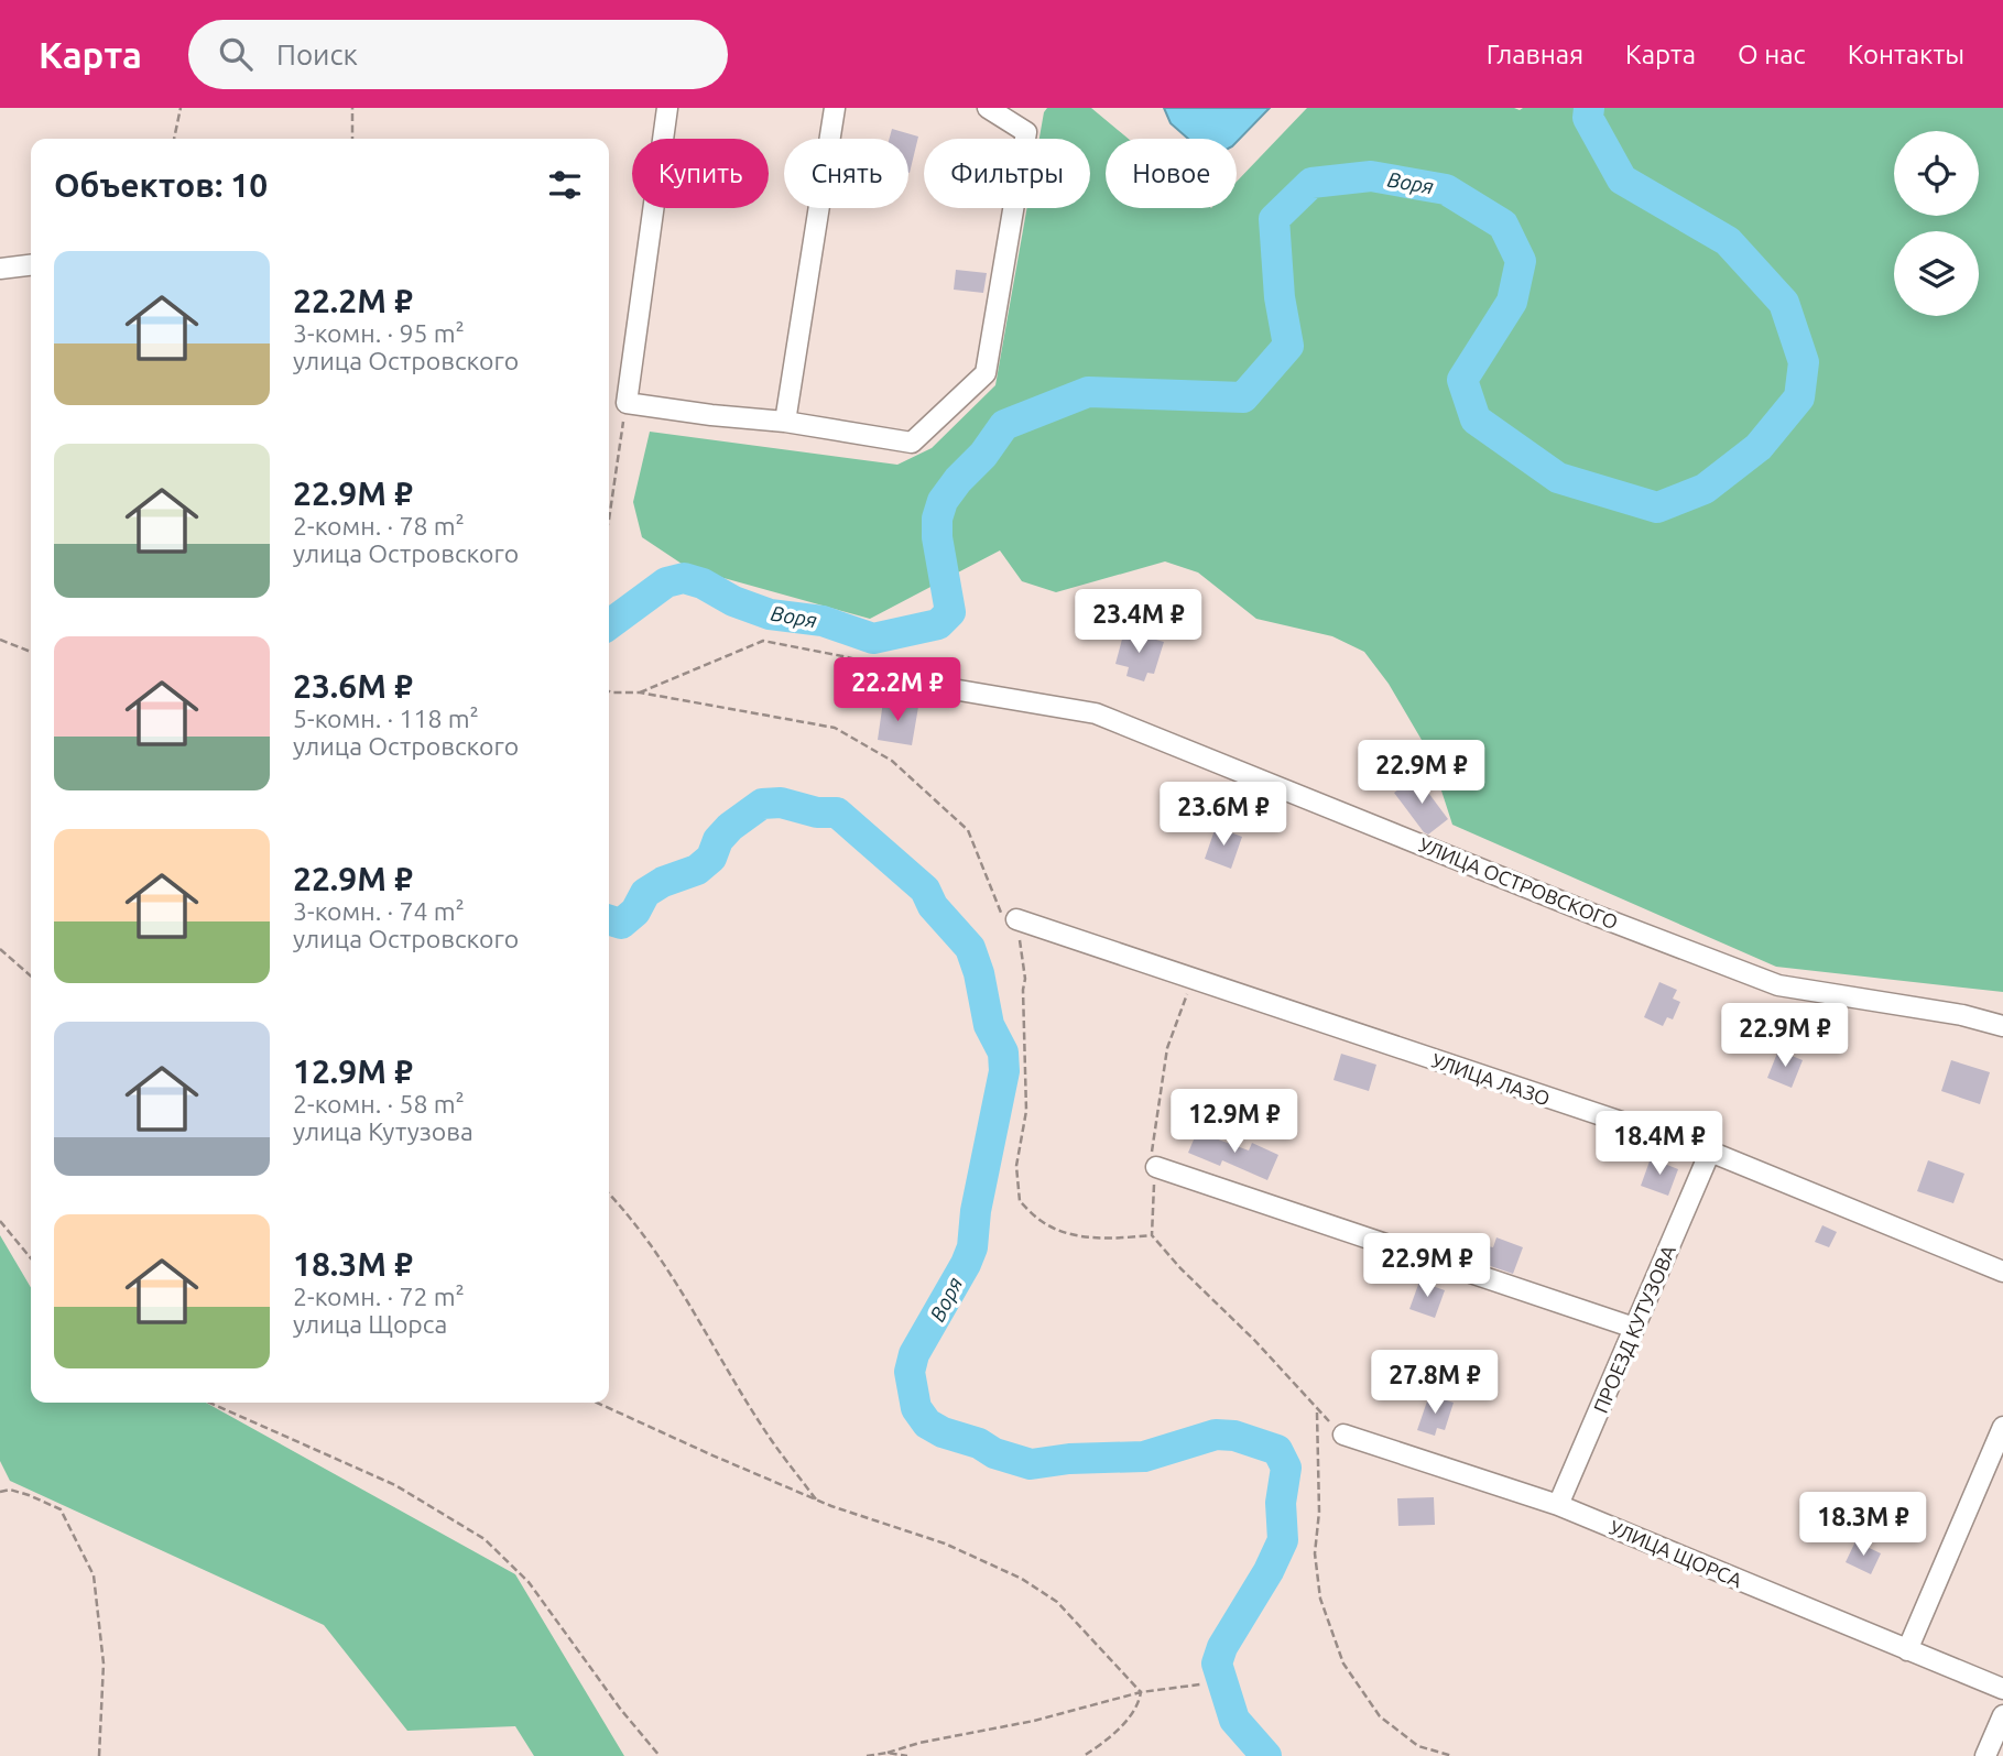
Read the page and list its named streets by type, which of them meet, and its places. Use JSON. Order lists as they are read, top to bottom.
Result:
{
  "streets": {
    "street": [
      "УЛИЦА ОСТРОВСКОГО",
      "УЛИЦА ЛАЗО",
      "ПРОЕЗД КУТУЗОВА",
      "УЛИЦА ЩОРСА"
    ]
  },
  "crossings": [
    ["УЛИЦА ЛАЗО", "ПРОЕЗД КУТУЗОВА"],
    ["ПРОЕЗД КУТУЗОВА", "УЛИЦА ЩОРСА"]
  ],
  "water": ["Воря"],
  "page": {
    "header": "Карта",
    "search": "Поиск",
    "nav": [
      "Главная",
      "Карта",
      "О нас",
      "Контакты"
    ],
    "chip": [
      "Купить",
      "Снять",
      "Фильтры",
      "Новое"
    ],
    "heading": "Объектов: 10",
    "list": [
      {
        "name": "22.2M ₽",
        "note": "3-комн. · 95 m² · улица Островского"
      },
      {
        "name": "22.9M ₽",
        "note": "2-комн. · 78 m² · улица Островского"
      },
      {
        "name": "23.6M ₽",
        "note": "5-комн. · 118 m² · улица Островского"
      },
      {
        "name": "22.9M ₽",
        "note": "3-комн. · 74 m² · улица Островского"
      },
      {
        "name": "12.9M ₽",
        "note": "2-комн. · 58 m² · улица Кутузова"
      },
      {
        "name": "18.3M ₽",
        "note": "2-комн. · 72 m² · улица Щорса"
      }
    ],
    "price": [
      "23.4M ₽",
      "22.2M ₽",
      "22.9M ₽",
      "23.6M ₽",
      "22.9M ₽",
      "12.9M ₽",
      "18.4M ₽",
      "22.9M ₽",
      "27.8M ₽",
      "18.3M ₽"
    ]
  }
}
